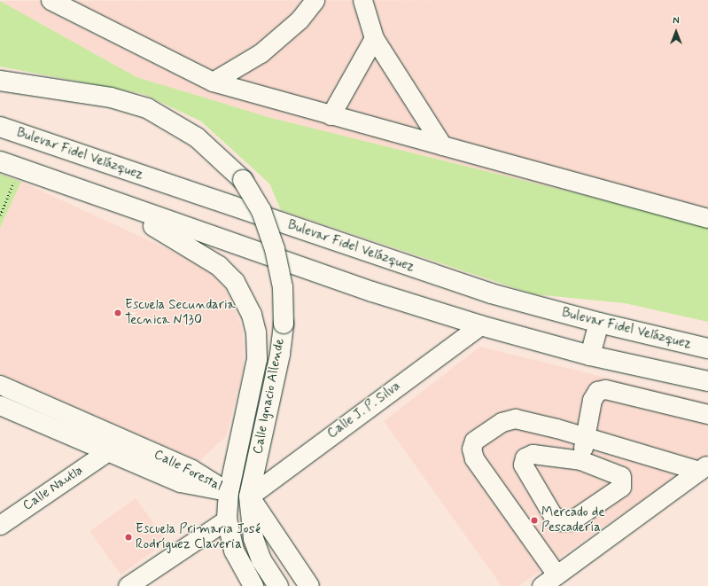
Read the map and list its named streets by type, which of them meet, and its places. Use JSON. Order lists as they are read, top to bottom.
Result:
{
  "streets": {
    "main road": ["Bulevar Fidel Velázquez", "Calle Ignacio Allende"],
    "street": ["Calle J. P. Silva", "Calle Forestal", "Calle Nautla"]
  },
  "crossings": [
    ["Calle Ignacio Allende", "Calle J. P. Silva"],
    ["Calle Ignacio Allende", "Calle Forestal"],
    ["Calle Forestal", "Calle Nautla"]
  ],
  "places": ["Escuela Secundaria Tecnica N130", "Mercado de Pescadería", "Escuela Primaria José Rodríguez Claveria"],
  "north": "top"
}
